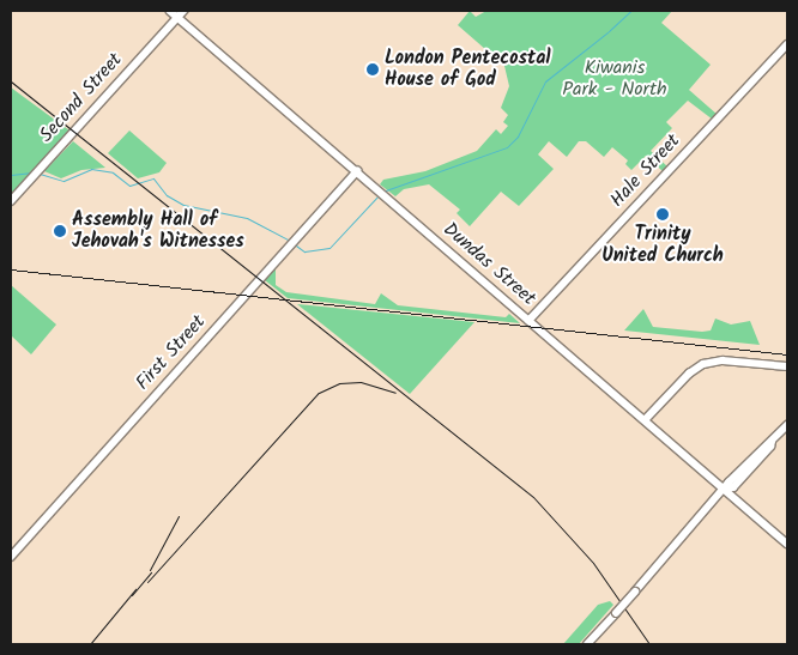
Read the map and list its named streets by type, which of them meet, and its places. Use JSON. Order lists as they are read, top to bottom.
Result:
{
  "streets": {
    "main road": [
      "Second Street",
      "Hale Street",
      "Dundas Street",
      "First Street"
    ]
  },
  "crossings": [
    ["Second Street", "Dundas Street"],
    ["Hale Street", "Dundas Street"],
    ["Dundas Street", "First Street"]
  ],
  "parks": ["Kiwanis Park - North"],
  "places": ["London Pentecostal House of God", "Trinity United Church", "Assembly Hall of Jehovah's Witnesses"]
}
